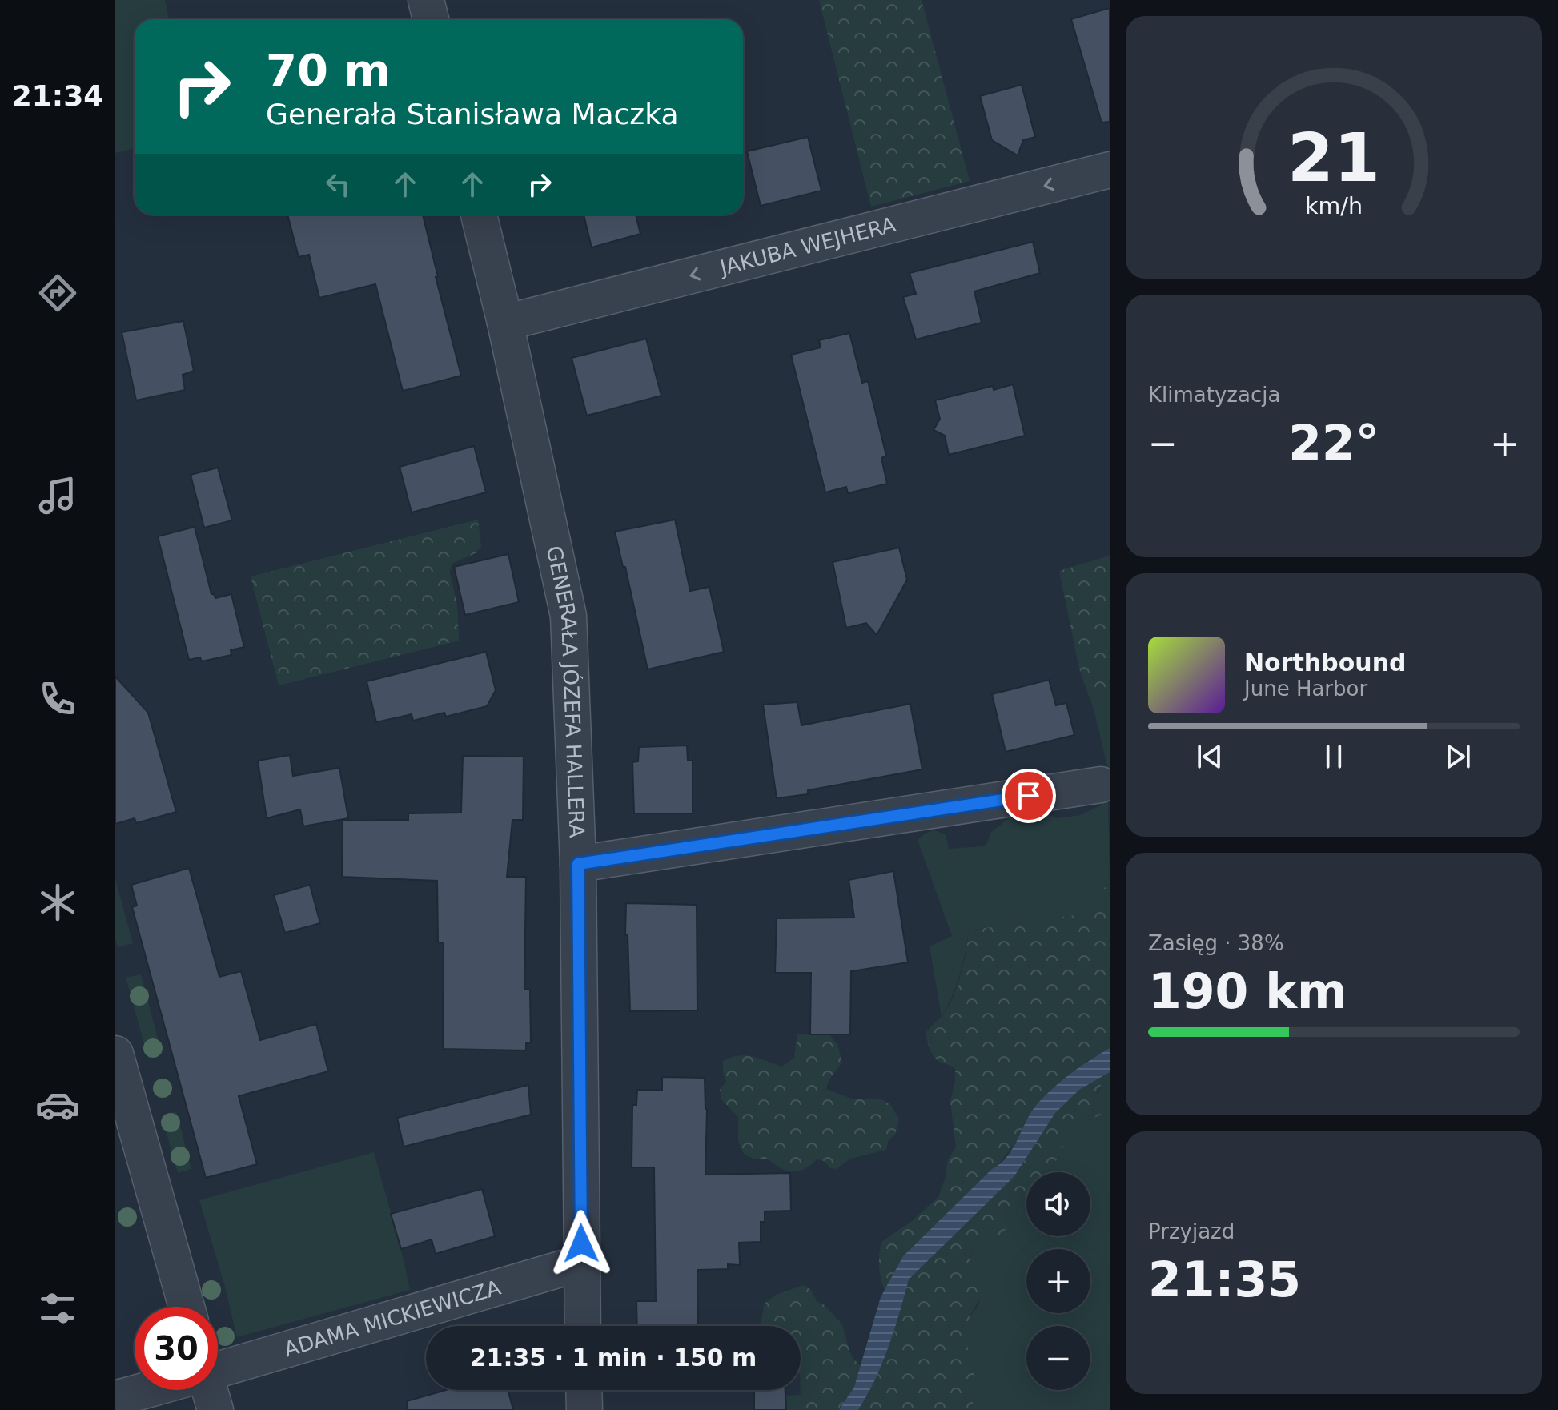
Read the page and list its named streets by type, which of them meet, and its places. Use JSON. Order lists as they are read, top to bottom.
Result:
{
  "streets": {
    "street": ["JAKUBA WEJHERA", "GENERAŁA JÓZEFA HALLERA", "ADAMA MICKIEWICZA"]
  },
  "crossings": [
    ["JAKUBA WEJHERA", "GENERAŁA JÓZEFA HALLERA"],
    ["GENERAŁA JÓZEFA HALLERA", "ADAMA MICKIEWICZA"]
  ],
  "one_way": ["JAKUBA WEJHERA"],
  "page": {
    "tabs": "21:34",
    "turn": ["70 m", "Generała Stanisława Maczka"],
    "tile": [
      "Klimatyzacja",
      ["Zasięg · 38%", "190 km"],
      ["Przyjazd", "21:35"]
    ],
    "heat": ["−", "22°", "+"],
    "song": ["Northbound", "June Harbor"],
    "map_buttons": ["+", "−"],
    "limit": "30",
    "trip": "21:35 · 1 min · 150 m",
    "gauge": ["21", "km/h"]
  }
}
